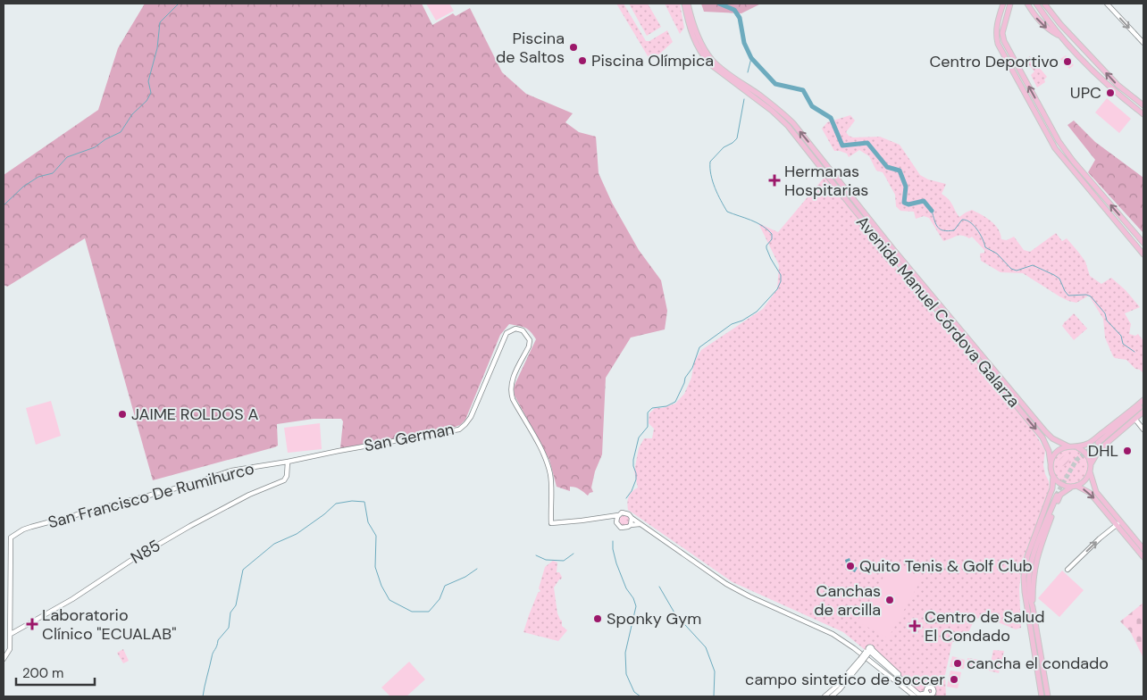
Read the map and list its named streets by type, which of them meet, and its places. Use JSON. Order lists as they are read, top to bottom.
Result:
{
  "streets": {
    "main road": [
      "Avenida Manuel Córdova Galarza",
      "San German",
      "San Francisco De Rumihurco",
      "N85"
    ]
  },
  "crossings": [
    ["San German", "San Francisco De Rumihurco"],
    ["San Francisco De Rumihurco", "N85"]
  ],
  "places": {
    "other": [
      "Piscina de Saltos",
      "Piscina Olímpica",
      "Centro Deportivo",
      "UPC",
      "JAIME ROLDOS A",
      "DHL",
      "Quito Tenis & Golf Club",
      "Canchas de arcilla",
      "Sponky Gym",
      "cancha el condado",
      "campo sintetico de soccer"
    ],
    "health": ["Hermanas Hospitarias", "Laboratorio Clínico \"ECUALAB\"", "Centro de Salud El Condado"]
  },
  "scale_bar": "200 m"
}
